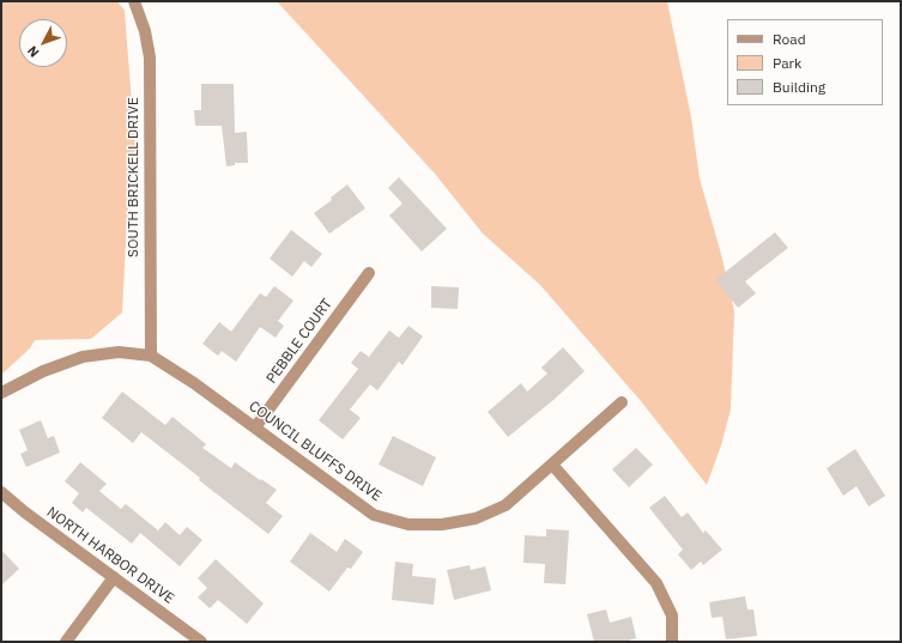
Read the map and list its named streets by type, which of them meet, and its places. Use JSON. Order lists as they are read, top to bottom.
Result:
{
  "streets": {
    "street": [
      "SOUTH BRICKELL DRIVE",
      "PEBBLE COURT",
      "COUNCIL BLUFFS DRIVE",
      "NORTH HARBOR DRIVE"
    ]
  },
  "crossings": [
    ["SOUTH BRICKELL DRIVE", "COUNCIL BLUFFS DRIVE"],
    ["PEBBLE COURT", "COUNCIL BLUFFS DRIVE"]
  ],
  "legend": ["Road", "Park", "Building"],
  "north": "bottom left"
}
